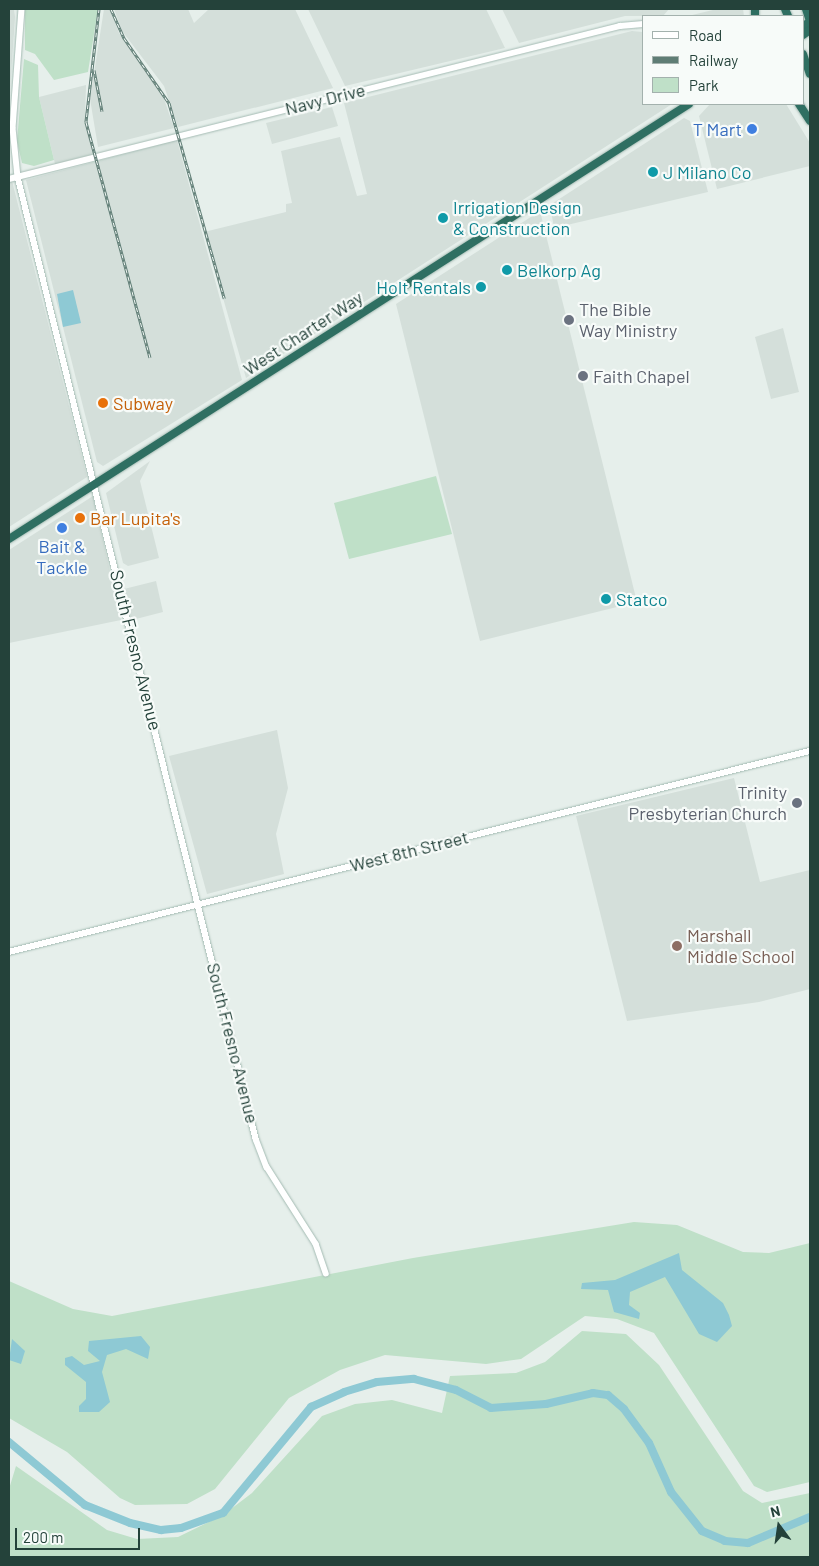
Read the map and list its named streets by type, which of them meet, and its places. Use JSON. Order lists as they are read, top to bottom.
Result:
{
  "streets": {
    "highway": ["West Charter Way"],
    "street": ["Navy Drive", "South Fresno Avenue", "West 8th Street"]
  },
  "crossings": [
    ["Navy Drive", "South Fresno Avenue"],
    ["West Charter Way", "South Fresno Avenue"],
    ["South Fresno Avenue", "West 8th Street"]
  ],
  "places": [
    "T Mart",
    "J Milano Co",
    "Irrigation Design & Construction",
    "Belkorp Ag",
    "Holt Rentals",
    "The Bible Way Ministry",
    "Faith Chapel",
    "Subway",
    "Bar Lupita's",
    "Bait & Tackle",
    "Statco",
    "Trinity Presbyterian Church",
    "Marshall Middle School"
  ],
  "legend": ["Road", "Railway", "Park"],
  "scale_bar": "200 m",
  "north": "top"
}
